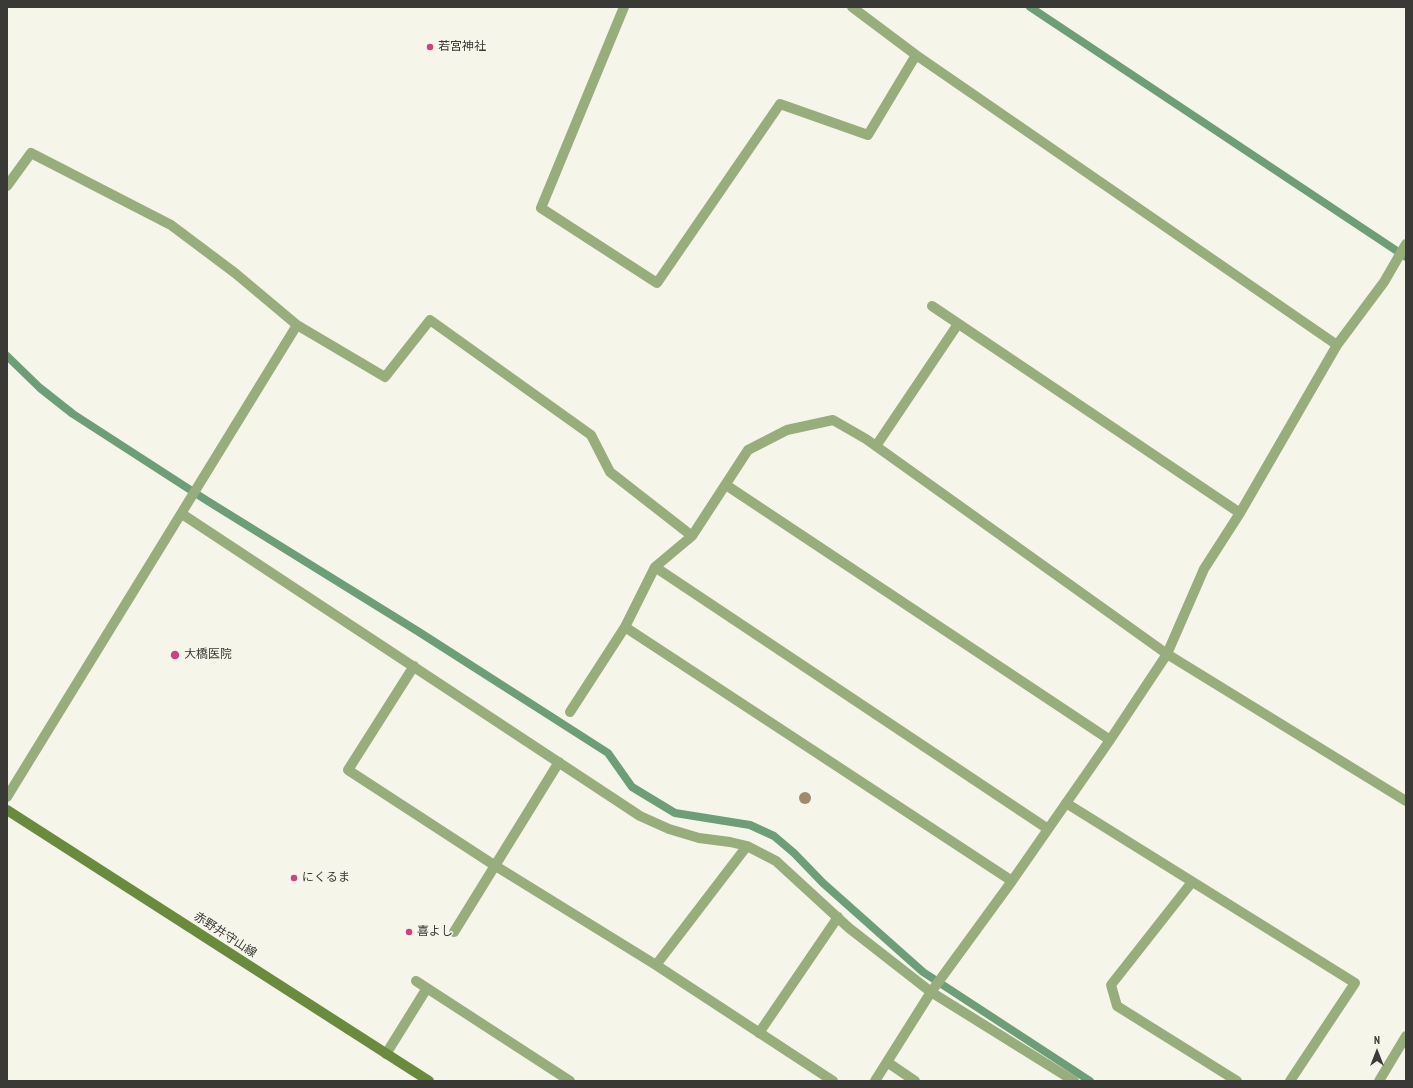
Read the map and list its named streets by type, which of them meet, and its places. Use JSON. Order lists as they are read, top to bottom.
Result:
{
  "streets": {
    "main road": ["赤野井守山線"]
  },
  "places": [
    "若宮神社",
    "大橋医院",
    "にくるま",
    "喜よし"
  ],
  "north": "top"
}
